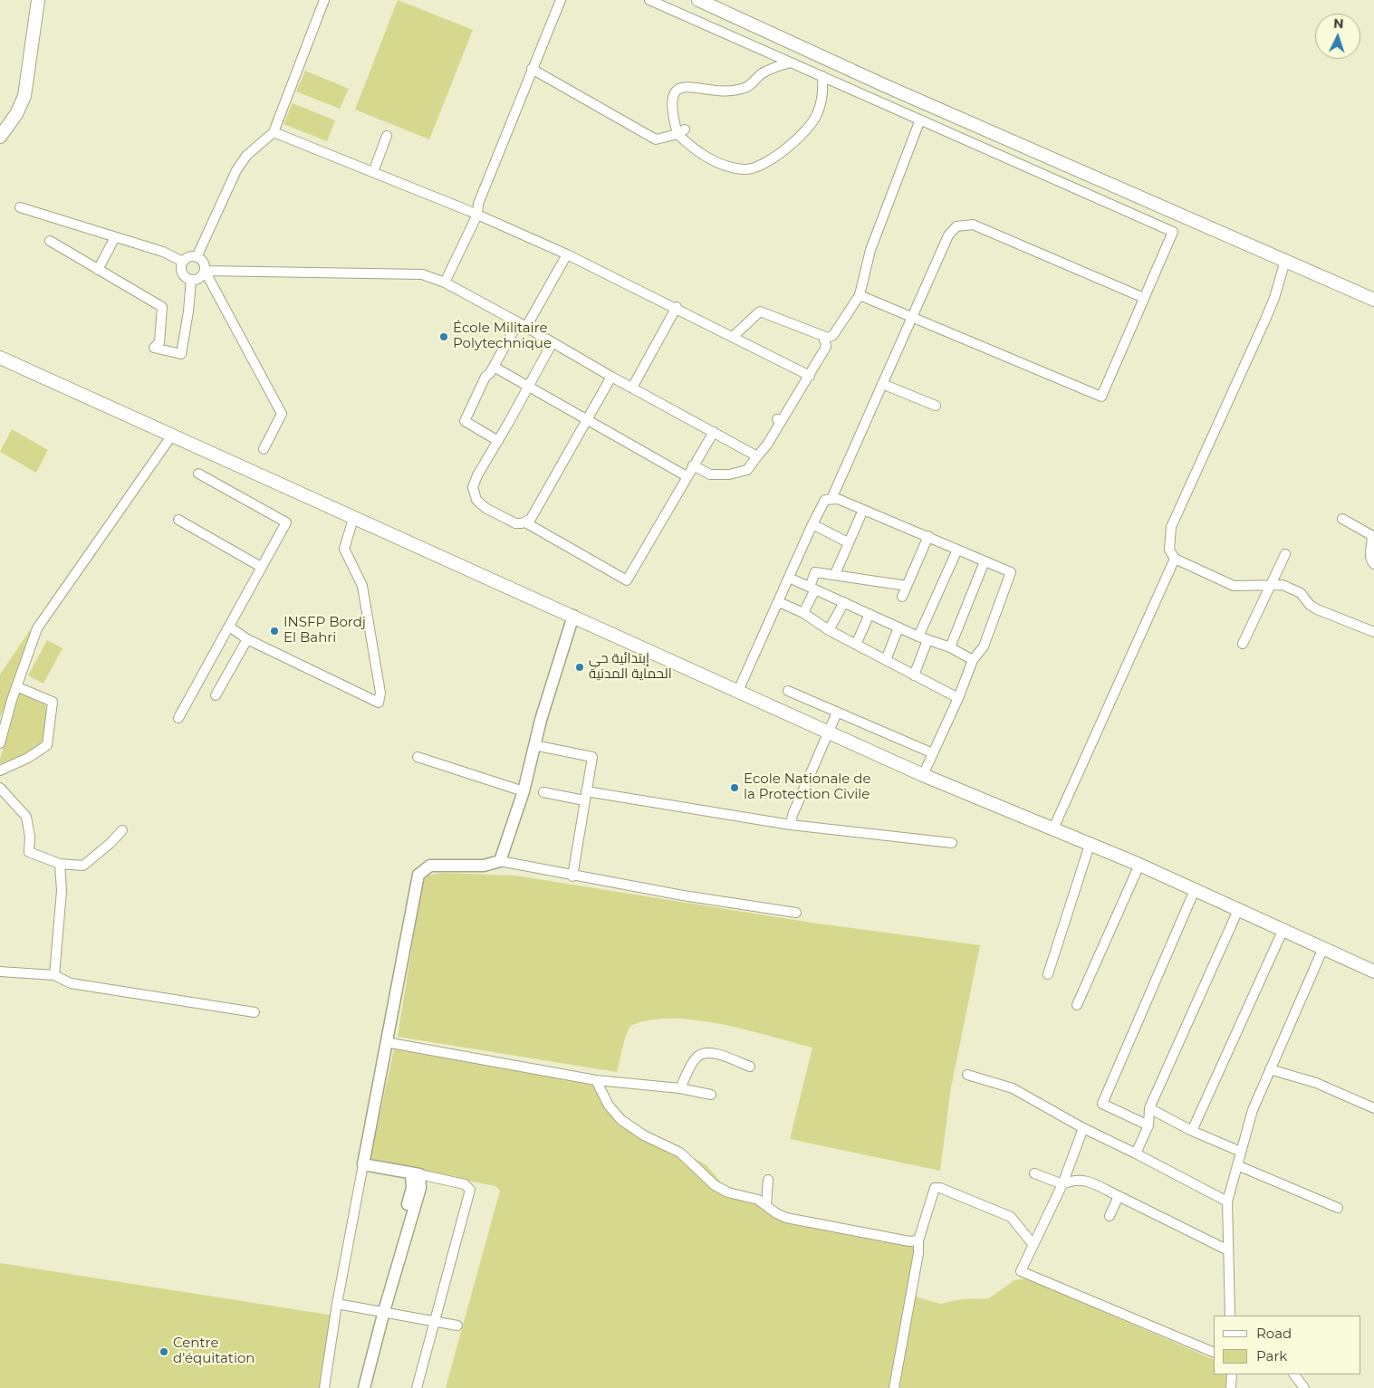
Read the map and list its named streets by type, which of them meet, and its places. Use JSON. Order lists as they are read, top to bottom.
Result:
{
  "places": [
    "École Militaire Polytechnique",
    "INSFP Bordj El Bahri",
    "إبتدائية حي الحماية المدنية",
    "Ecole Nationale de la Protection Civile",
    "Centre d'équitation"
  ],
  "legend": ["Road", "Park"],
  "north": "top"
}
